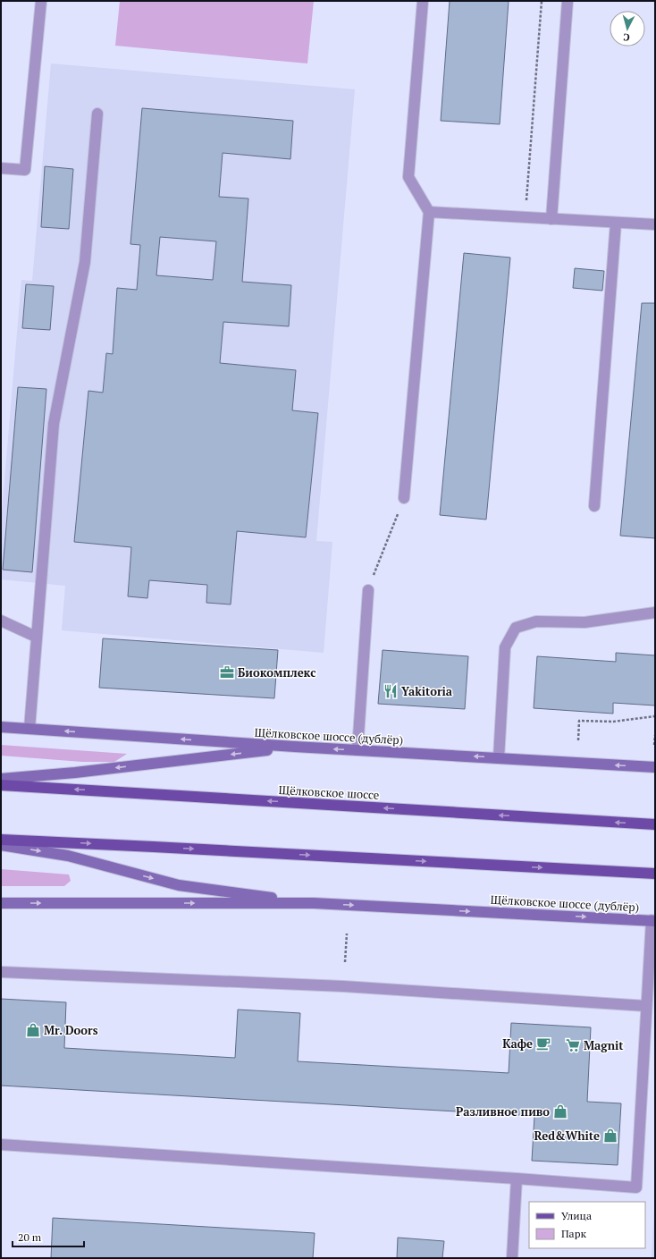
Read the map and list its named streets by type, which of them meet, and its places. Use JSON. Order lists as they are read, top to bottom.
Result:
{
  "streets": {
    "main road": ["Щёлковское шоссе (дублёр)", "Щёлковское шоссе"]
  },
  "places": {
    "office": ["Биокомплекс"],
    "restaurant": ["Yakitoria"],
    "shop": ["Mr. Doors", "Разливное пиво", "Red&White"],
    "cafe": ["Кафе"],
    "supermarket": ["Magnit"]
  },
  "legend": ["Улица", "Парк"],
  "scale_bar": "20 m",
  "north": "bottom"
}
